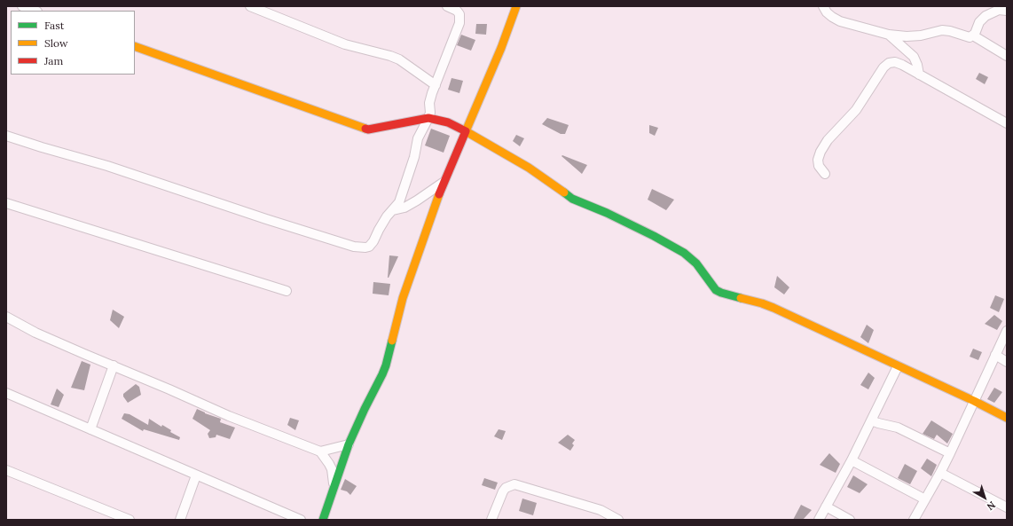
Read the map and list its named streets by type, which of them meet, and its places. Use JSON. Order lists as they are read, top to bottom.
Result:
{
  "legend": ["Fast", "Slow", "Jam"],
  "north": "bottom right"
}
